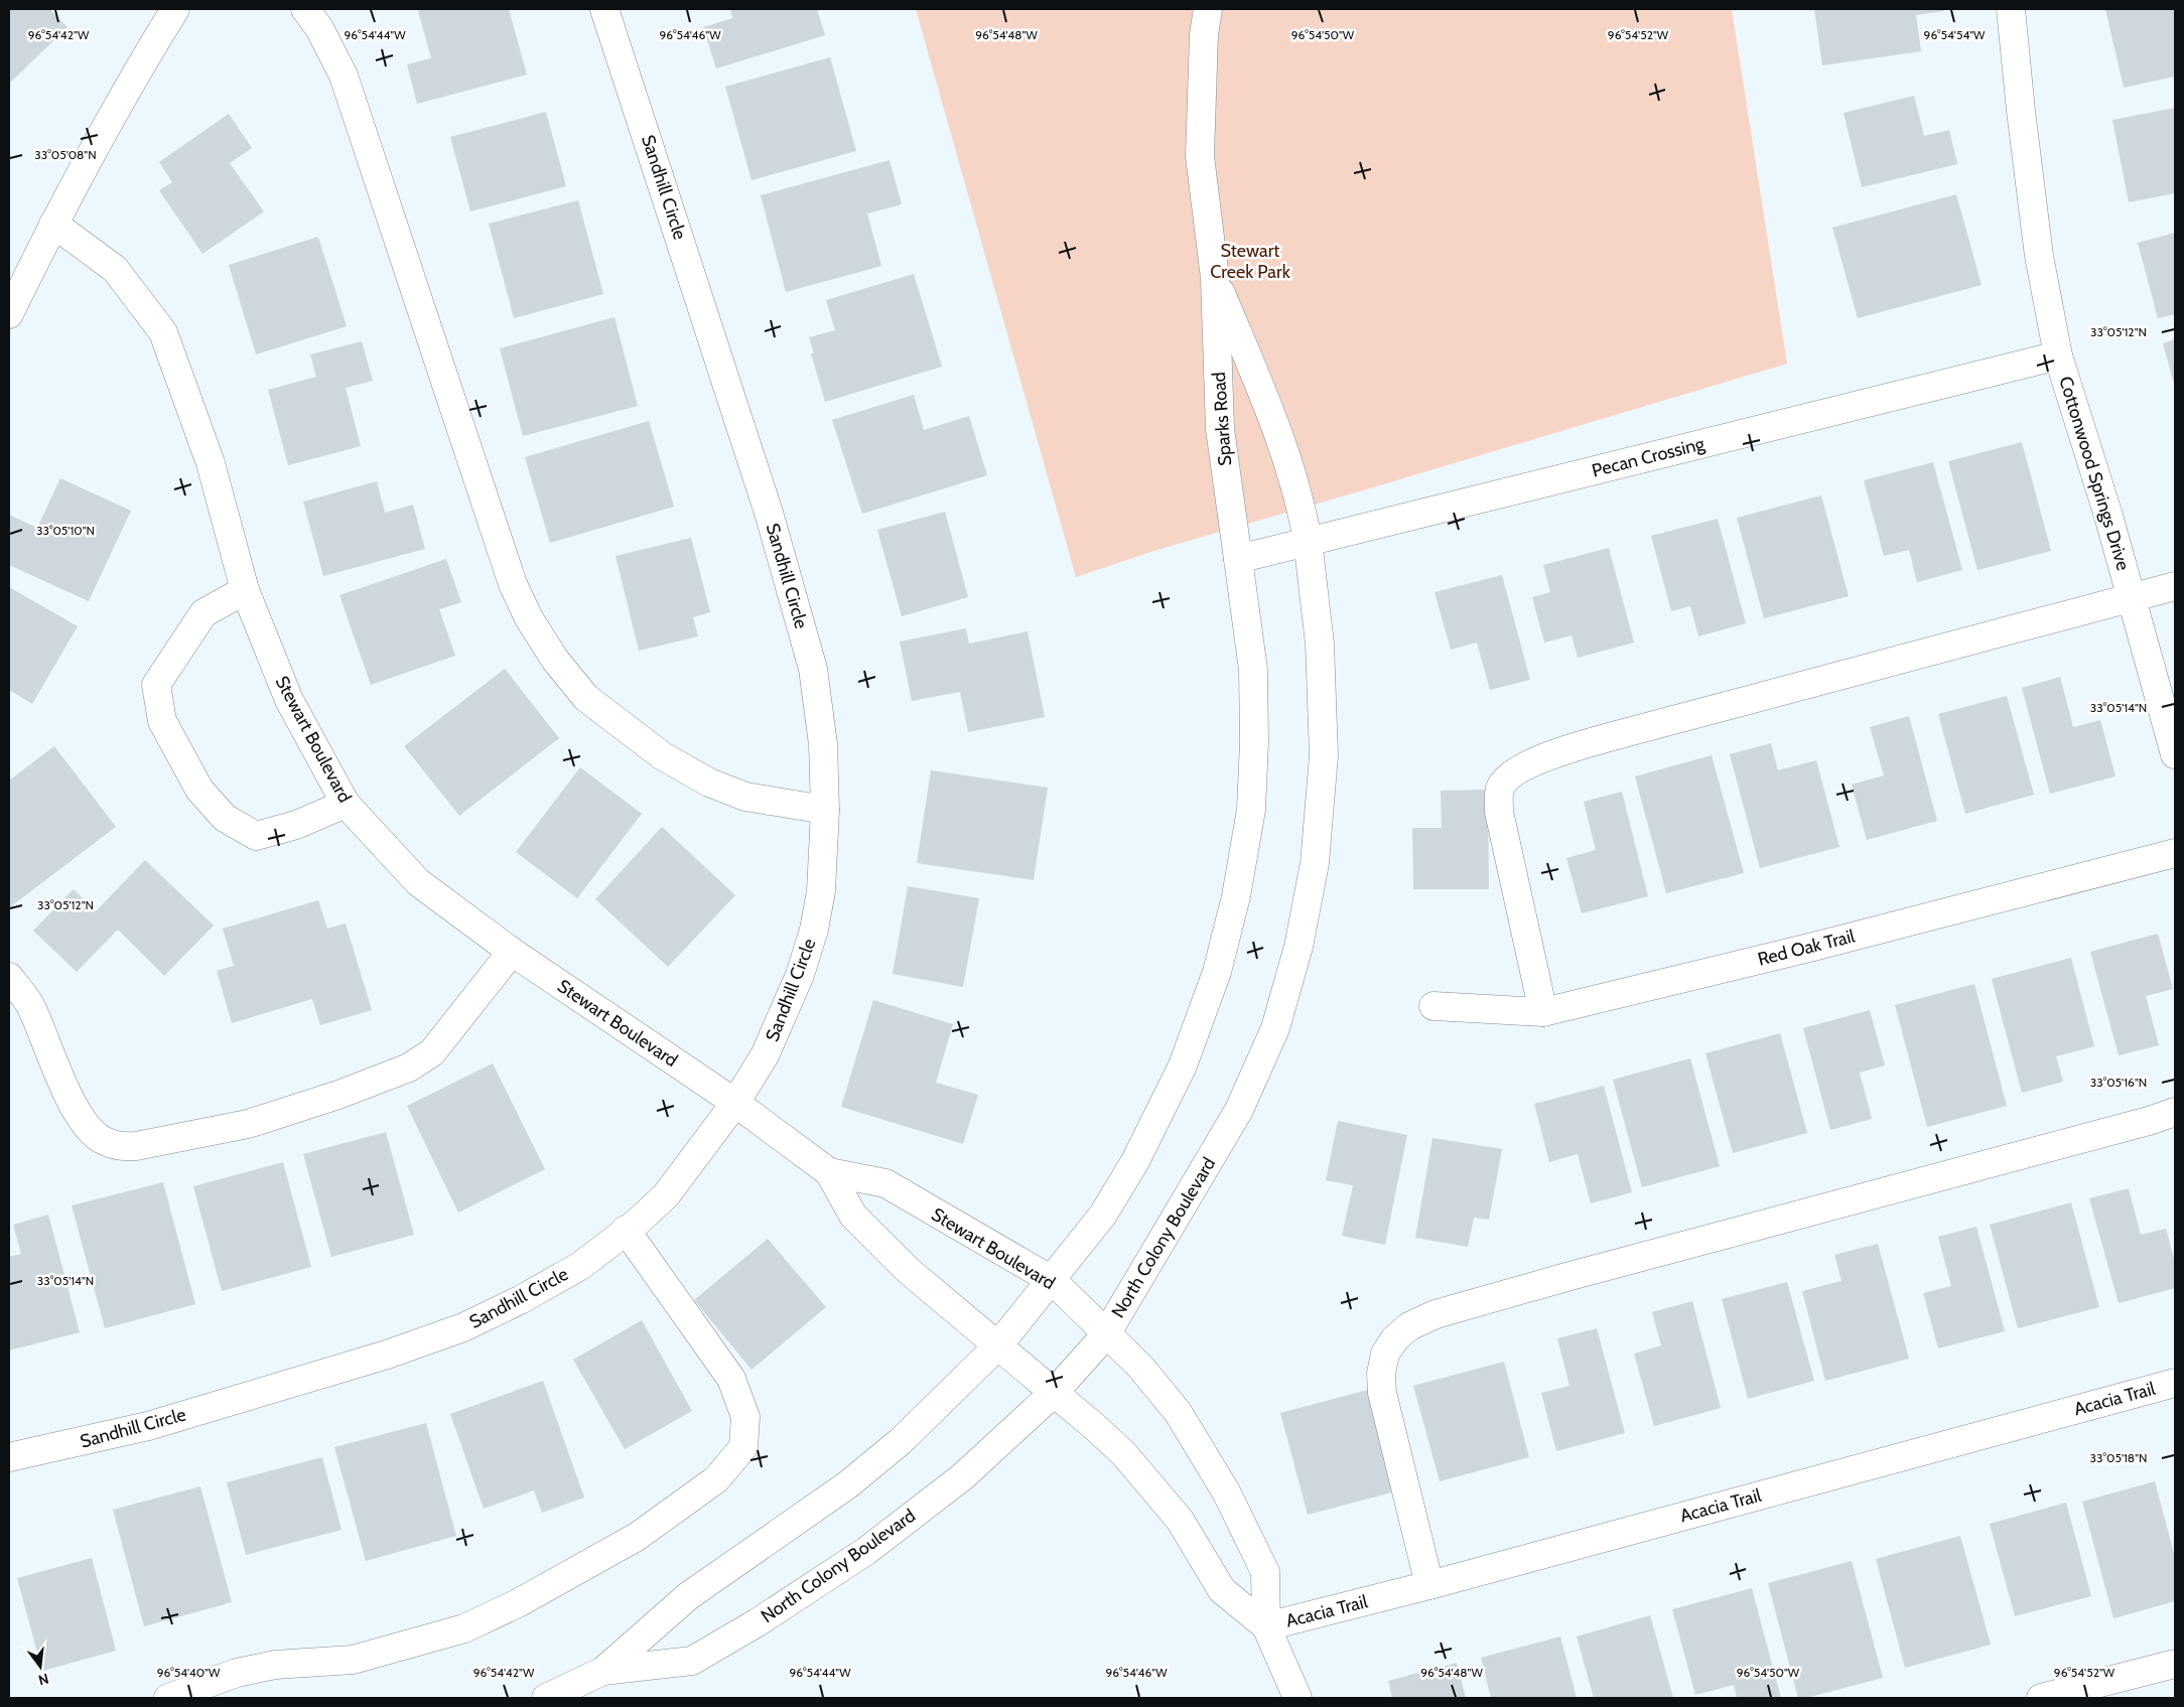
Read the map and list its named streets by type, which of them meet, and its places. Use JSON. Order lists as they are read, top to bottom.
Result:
{
  "streets": {
    "street": [
      "Sandhill Circle",
      "Sparks Road",
      "Pecan Crossing",
      "Cottonwood Springs Drive",
      "Stewart Boulevard",
      "Red Oak Trail",
      "North Colony Boulevard",
      "Acacia Trail"
    ]
  },
  "crossings": [
    ["Sandhill Circle", "Stewart Boulevard"],
    ["Sparks Road", "Pecan Crossing"],
    ["Sparks Road", "North Colony Boulevard"],
    ["Pecan Crossing", "Cottonwood Springs Drive"],
    ["Pecan Crossing", "North Colony Boulevard"],
    ["Stewart Boulevard", "North Colony Boulevard"],
    ["Stewart Boulevard", "Acacia Trail"]
  ],
  "parks": ["Stewart Creek Park"],
  "north": "bottom",
  "coordinates": [
    "96°54'42\"W",
    "96°54'44\"W",
    "96°54'46\"W",
    "96°54'48\"W",
    "96°54'50\"W",
    "96°54'52\"W",
    "96°54'54\"W",
    "33°05'08\"N",
    "33°05'12\"N",
    "33°05'10\"N",
    "33°05'14\"N",
    "33°05'16\"N",
    "33°05'18\"N",
    "96°54'40\"W"
  ]
}
